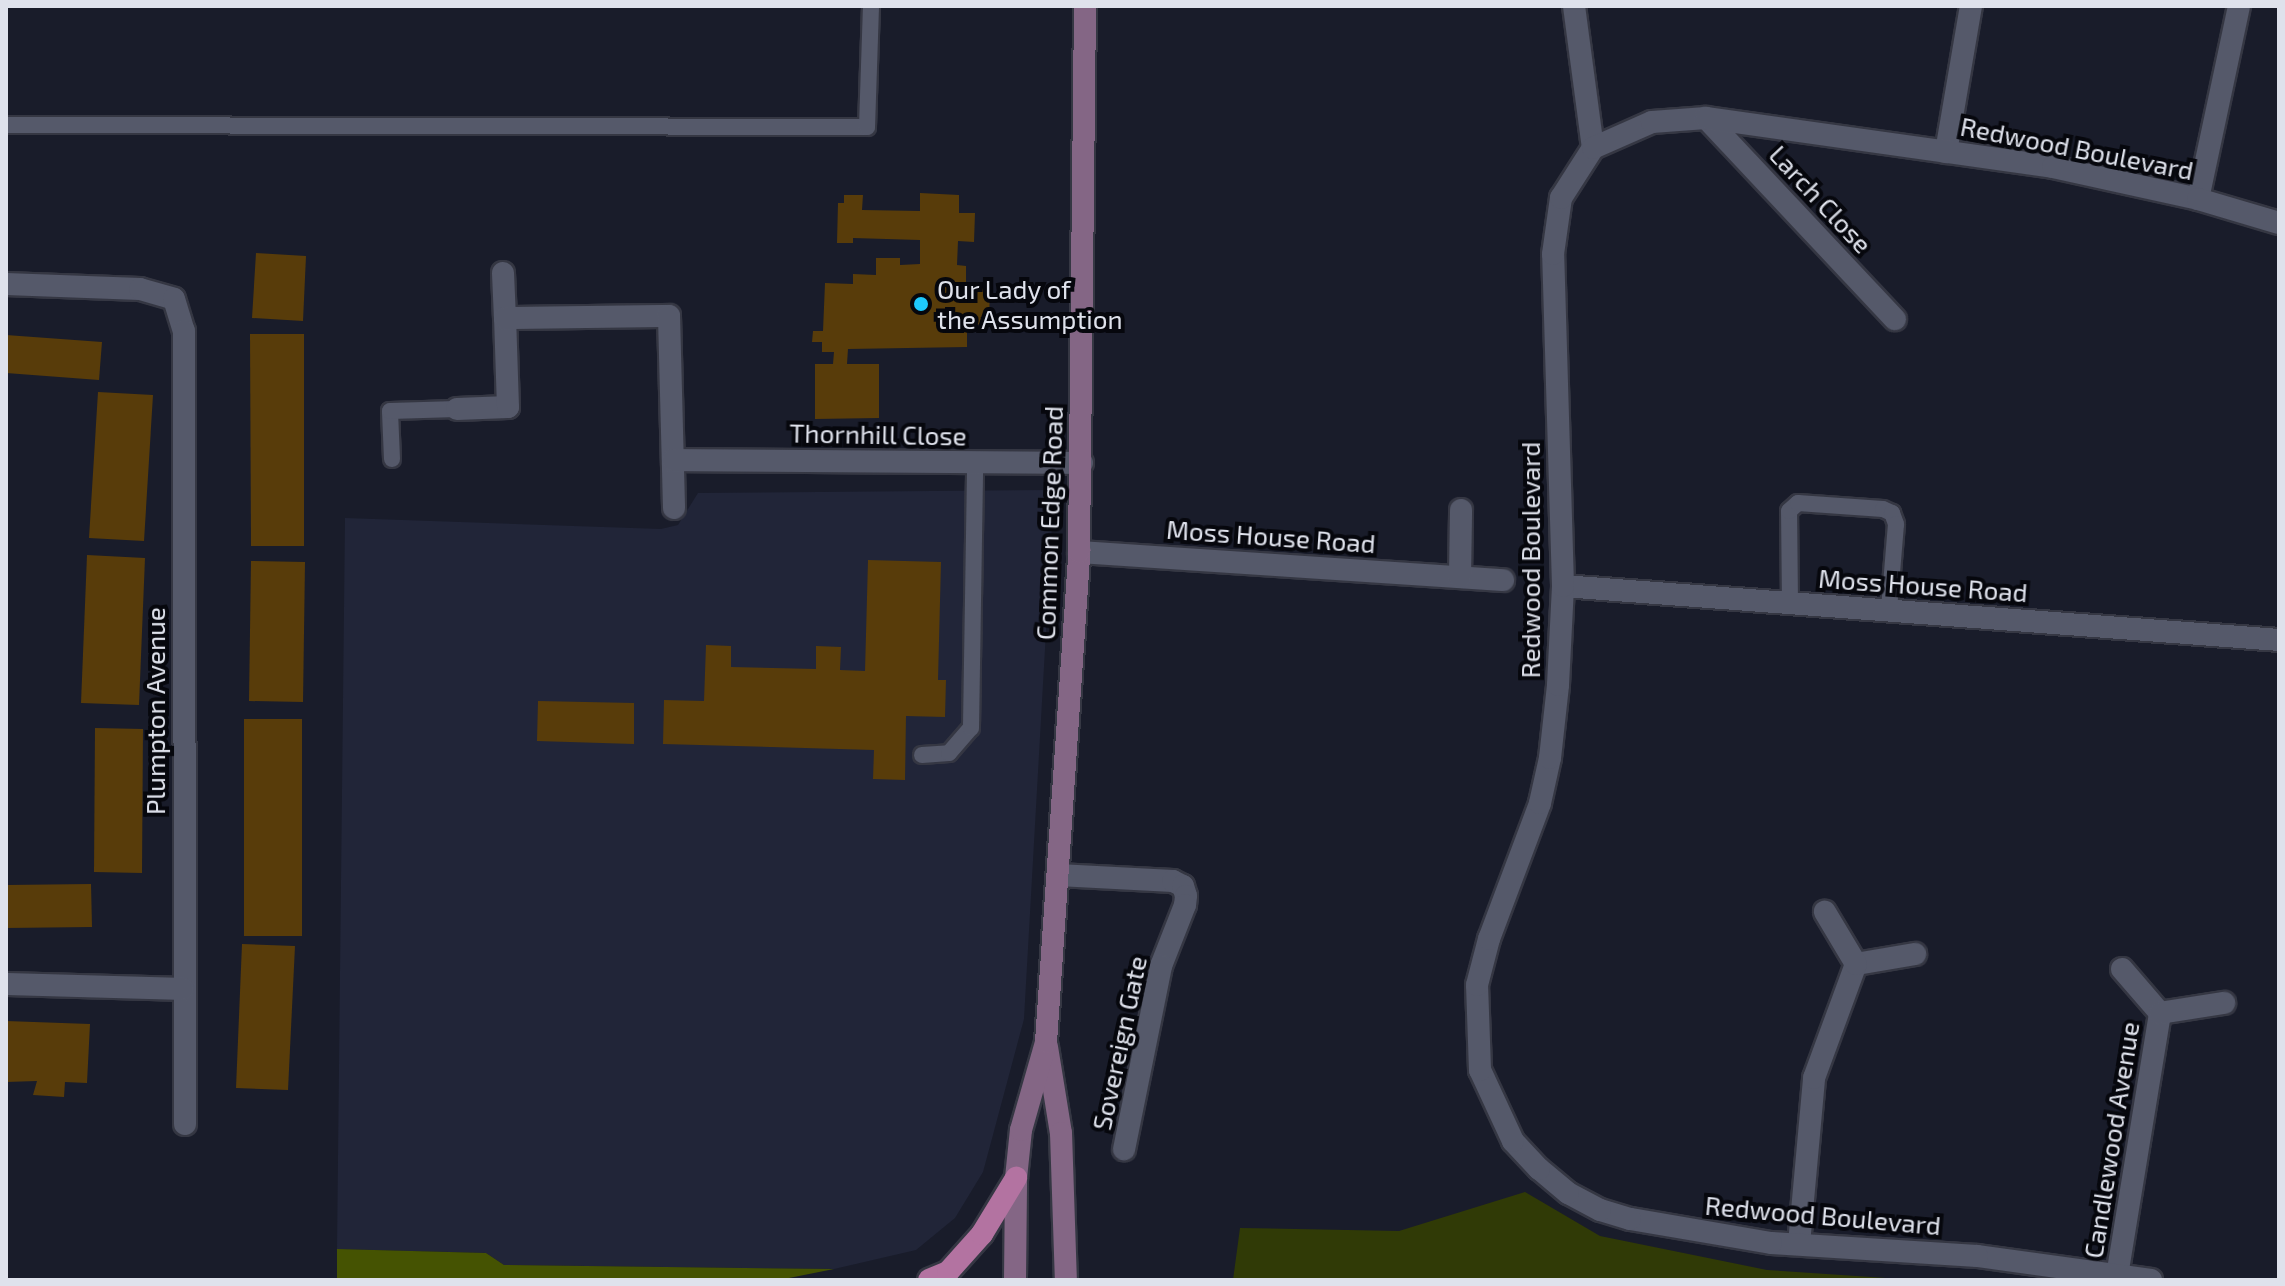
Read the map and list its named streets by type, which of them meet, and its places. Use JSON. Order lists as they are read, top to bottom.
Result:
{
  "streets": {
    "main road": ["Common Edge Road"],
    "street": [
      "Redwood Boulevard",
      "Larch Close",
      "Thornhill Close",
      "Moss House Road",
      "Plumpton Avenue",
      "Sovereign Gate",
      "Candlewood Avenue"
    ]
  },
  "crossings": [
    ["Redwood Boulevard", "Larch Close"],
    ["Redwood Boulevard", "Moss House Road"],
    ["Redwood Boulevard", "Candlewood Avenue"],
    ["Thornhill Close", "Common Edge Road"],
    ["Common Edge Road", "Moss House Road"],
    ["Common Edge Road", "Sovereign Gate"]
  ],
  "places": ["Our Lady of the Assumption"]
}
